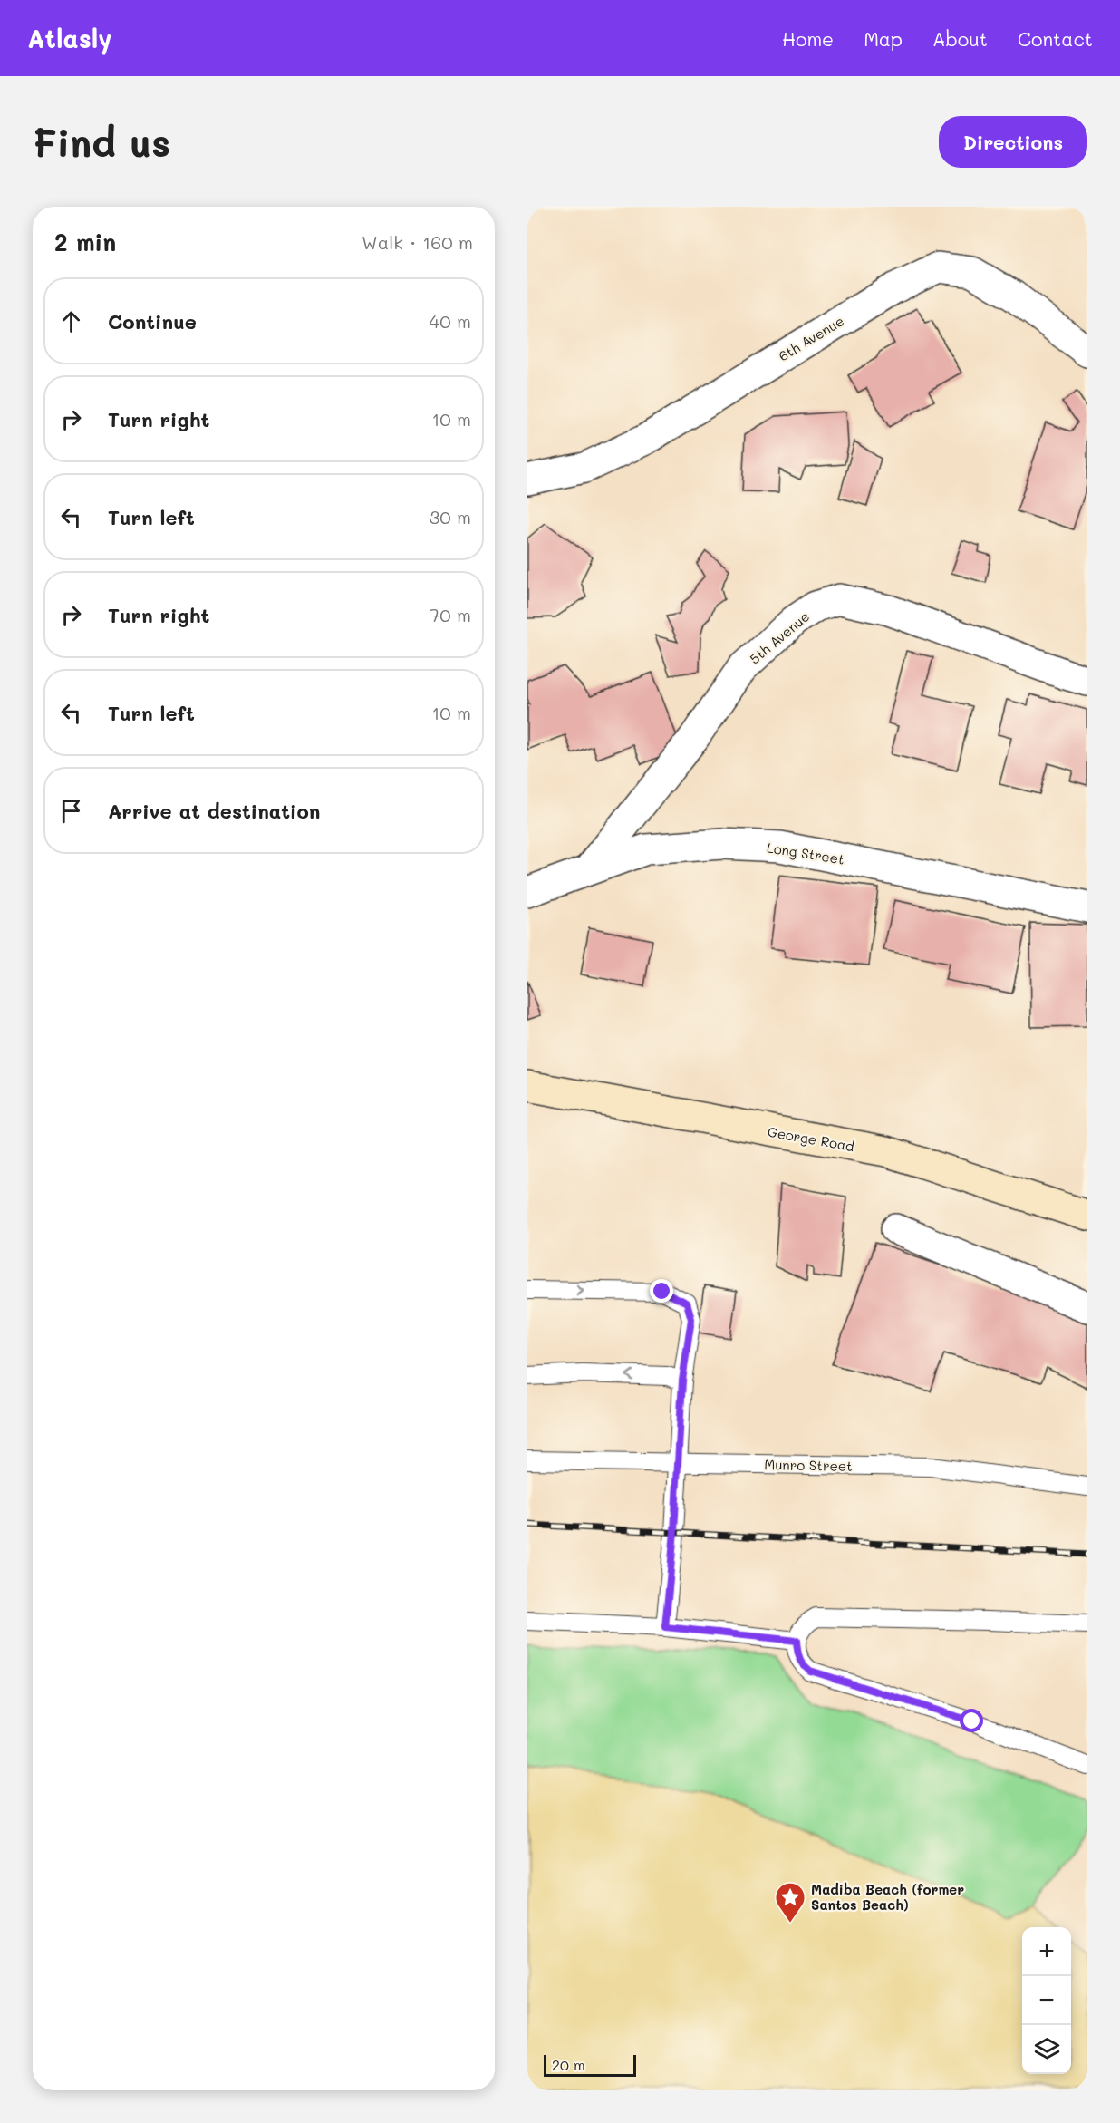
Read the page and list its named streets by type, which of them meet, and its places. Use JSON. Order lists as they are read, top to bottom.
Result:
{
  "streets": {
    "street": [
      "6th Avenue",
      "5th Avenue",
      "Long Street",
      "George Road"
    ],
    "lane": ["Munro Street"]
  },
  "crossings": [
    ["5th Avenue", "Long Street"]
  ],
  "places": {
    "place": ["Madiba Beach (former Santos Beach)"]
  },
  "scale_bar": "20 m",
  "page": {
    "header": "Atlasly",
    "nav": [
      "Home",
      "Map",
      "About",
      "Contact"
    ],
    "buttons": "Directions",
    "title": "Find us",
    "heading": ["2 min", "Walk · 160 m"],
    "list": [
      ["Continue", "40 m"],
      ["Turn right", "10 m"],
      ["Turn left", "30 m"],
      ["Turn right", "70 m"],
      ["Turn left", "10 m"],
      "Arrive at destination"
    ],
    "map_buttons": ["+", "−"],
    "scale": "20 m"
  }
}
